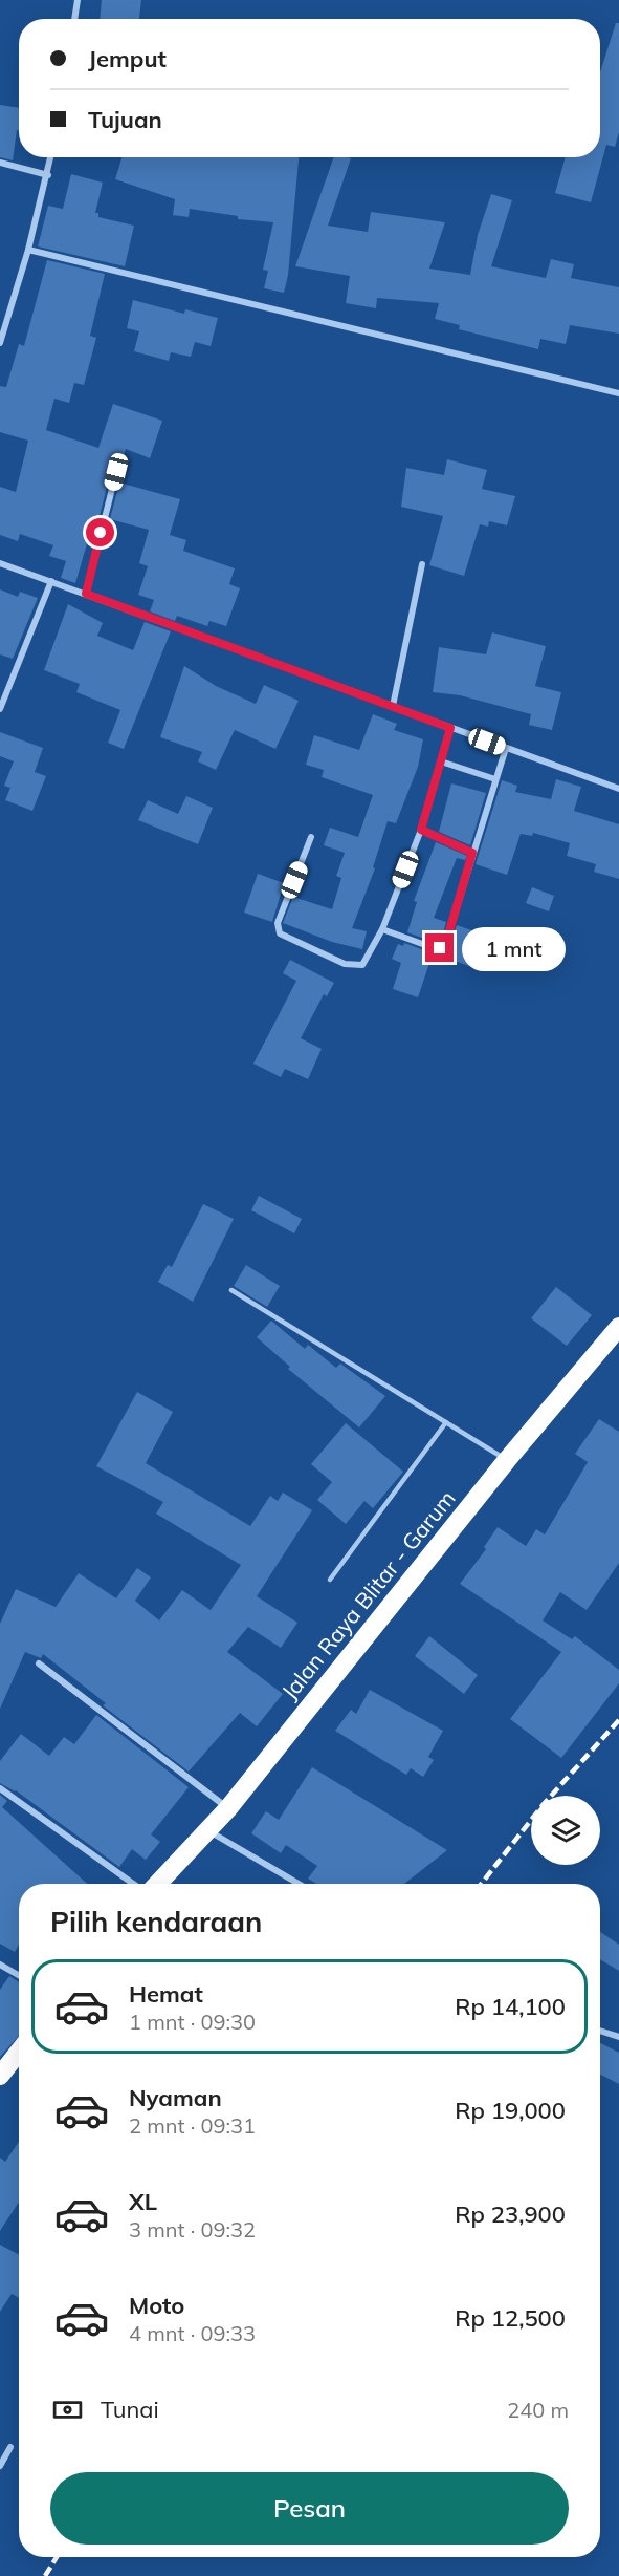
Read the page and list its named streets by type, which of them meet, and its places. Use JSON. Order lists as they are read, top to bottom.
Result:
{
  "streets": {
    "highway": ["Jalan Raya Blitar - Garum"]
  },
  "page": {
    "banner": ["Jemput", "Tujuan"],
    "bubble": "1 mnt",
    "heading": "Pilih kendaraan",
    "list": [
      {
        "name": "Hemat",
        "note": "1 mnt · 09:30",
        "value": "Rp 14,100"
      },
      {
        "name": "Nyaman",
        "note": "2 mnt · 09:31",
        "value": "Rp 19,000"
      },
      {
        "name": "XL",
        "note": "3 mnt · 09:32",
        "value": "Rp 23,900"
      },
      {
        "name": "Moto",
        "note": "4 mnt · 09:33",
        "value": "Rp 12,500"
      }
    ],
    "pay": ["Tunai", "240 m"],
    "buttons": "Pesan"
  }
}
